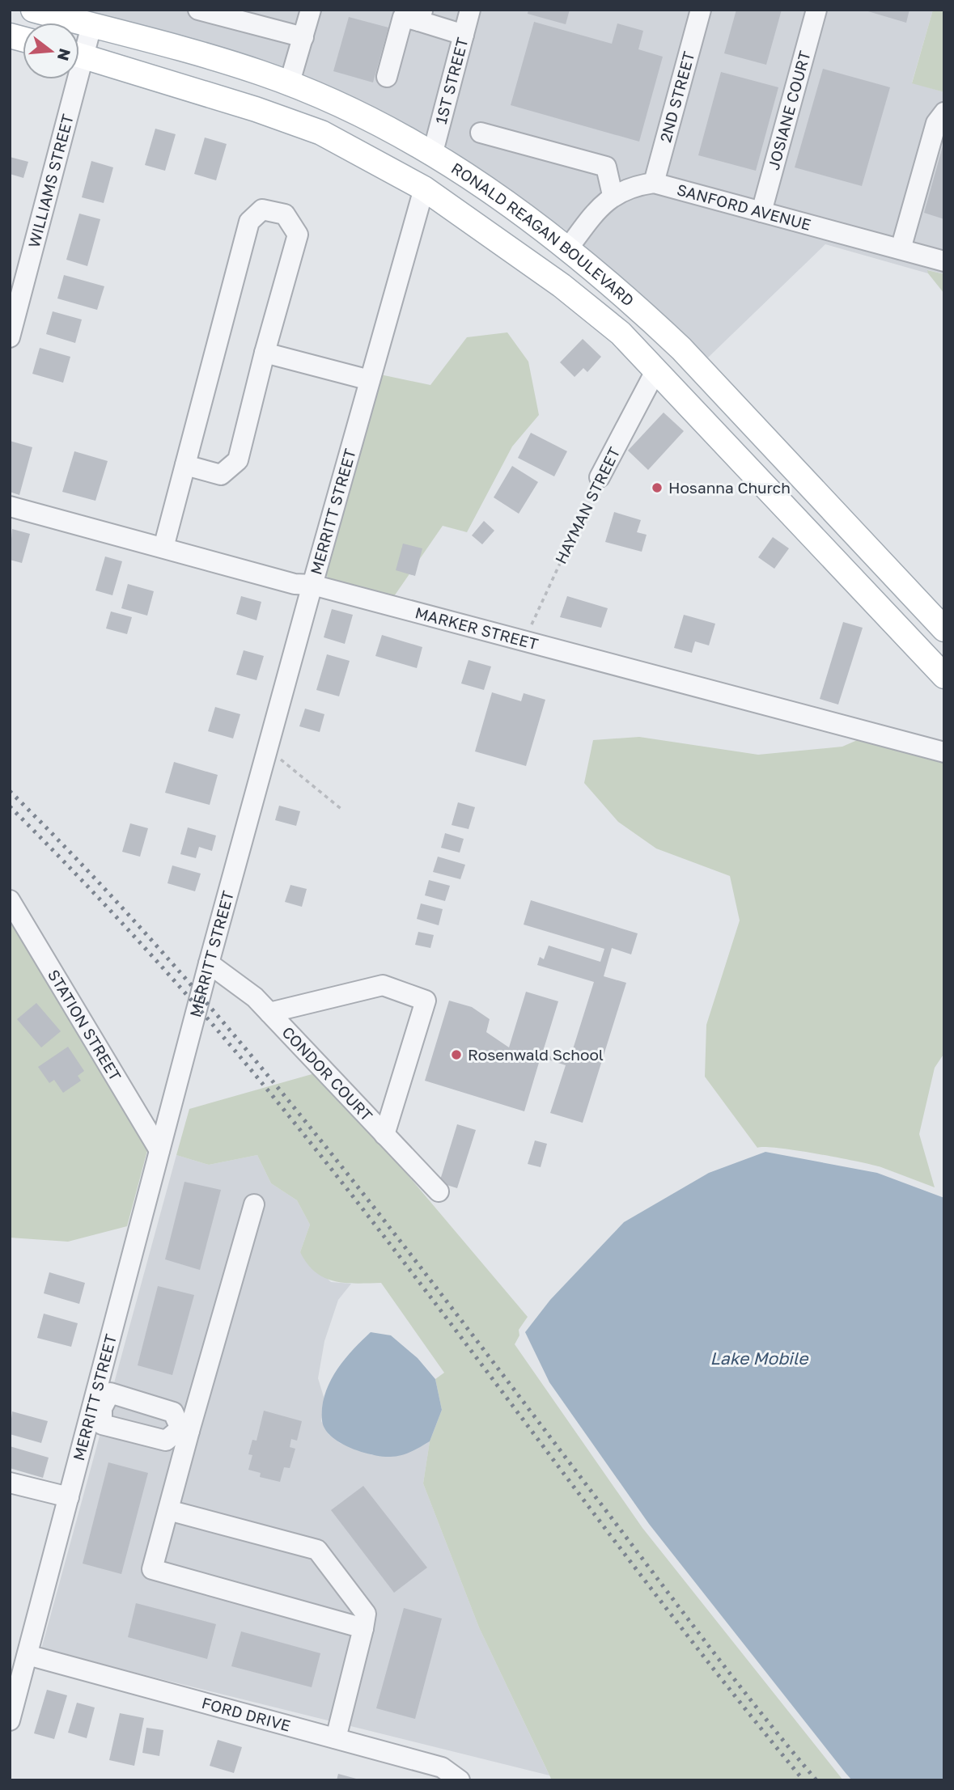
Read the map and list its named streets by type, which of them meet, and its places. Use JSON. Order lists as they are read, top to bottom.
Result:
{
  "streets": {
    "main road": ["RONALD REAGAN BOULEVARD"],
    "street": [
      "1ST STREET",
      "2ND STREET",
      "JOSIANE COURT",
      "WILLIAMS STREET",
      "SANFORD AVENUE",
      "HAYMAN STREET",
      "MERRITT STREET",
      "MARKER STREET",
      "STATION STREET",
      "CONDOR COURT",
      "FORD DRIVE"
    ]
  },
  "crossings": [
    ["1ST STREET", "RONALD REAGAN BOULEVARD"],
    ["2ND STREET", "SANFORD AVENUE"],
    ["JOSIANE COURT", "SANFORD AVENUE"],
    ["WILLIAMS STREET", "RONALD REAGAN BOULEVARD"],
    ["SANFORD AVENUE", "RONALD REAGAN BOULEVARD"],
    ["RONALD REAGAN BOULEVARD", "HAYMAN STREET"],
    ["RONALD REAGAN BOULEVARD", "MERRITT STREET"],
    ["HAYMAN STREET", "MARKER STREET"],
    ["MERRITT STREET", "MARKER STREET"],
    ["MERRITT STREET", "STATION STREET"],
    ["MERRITT STREET", "CONDOR COURT"],
    ["MERRITT STREET", "FORD DRIVE"]
  ],
  "water": ["Lake Mobile"],
  "places": ["Hosanna Church", "Rosenwald School"],
  "north": "right"
}
